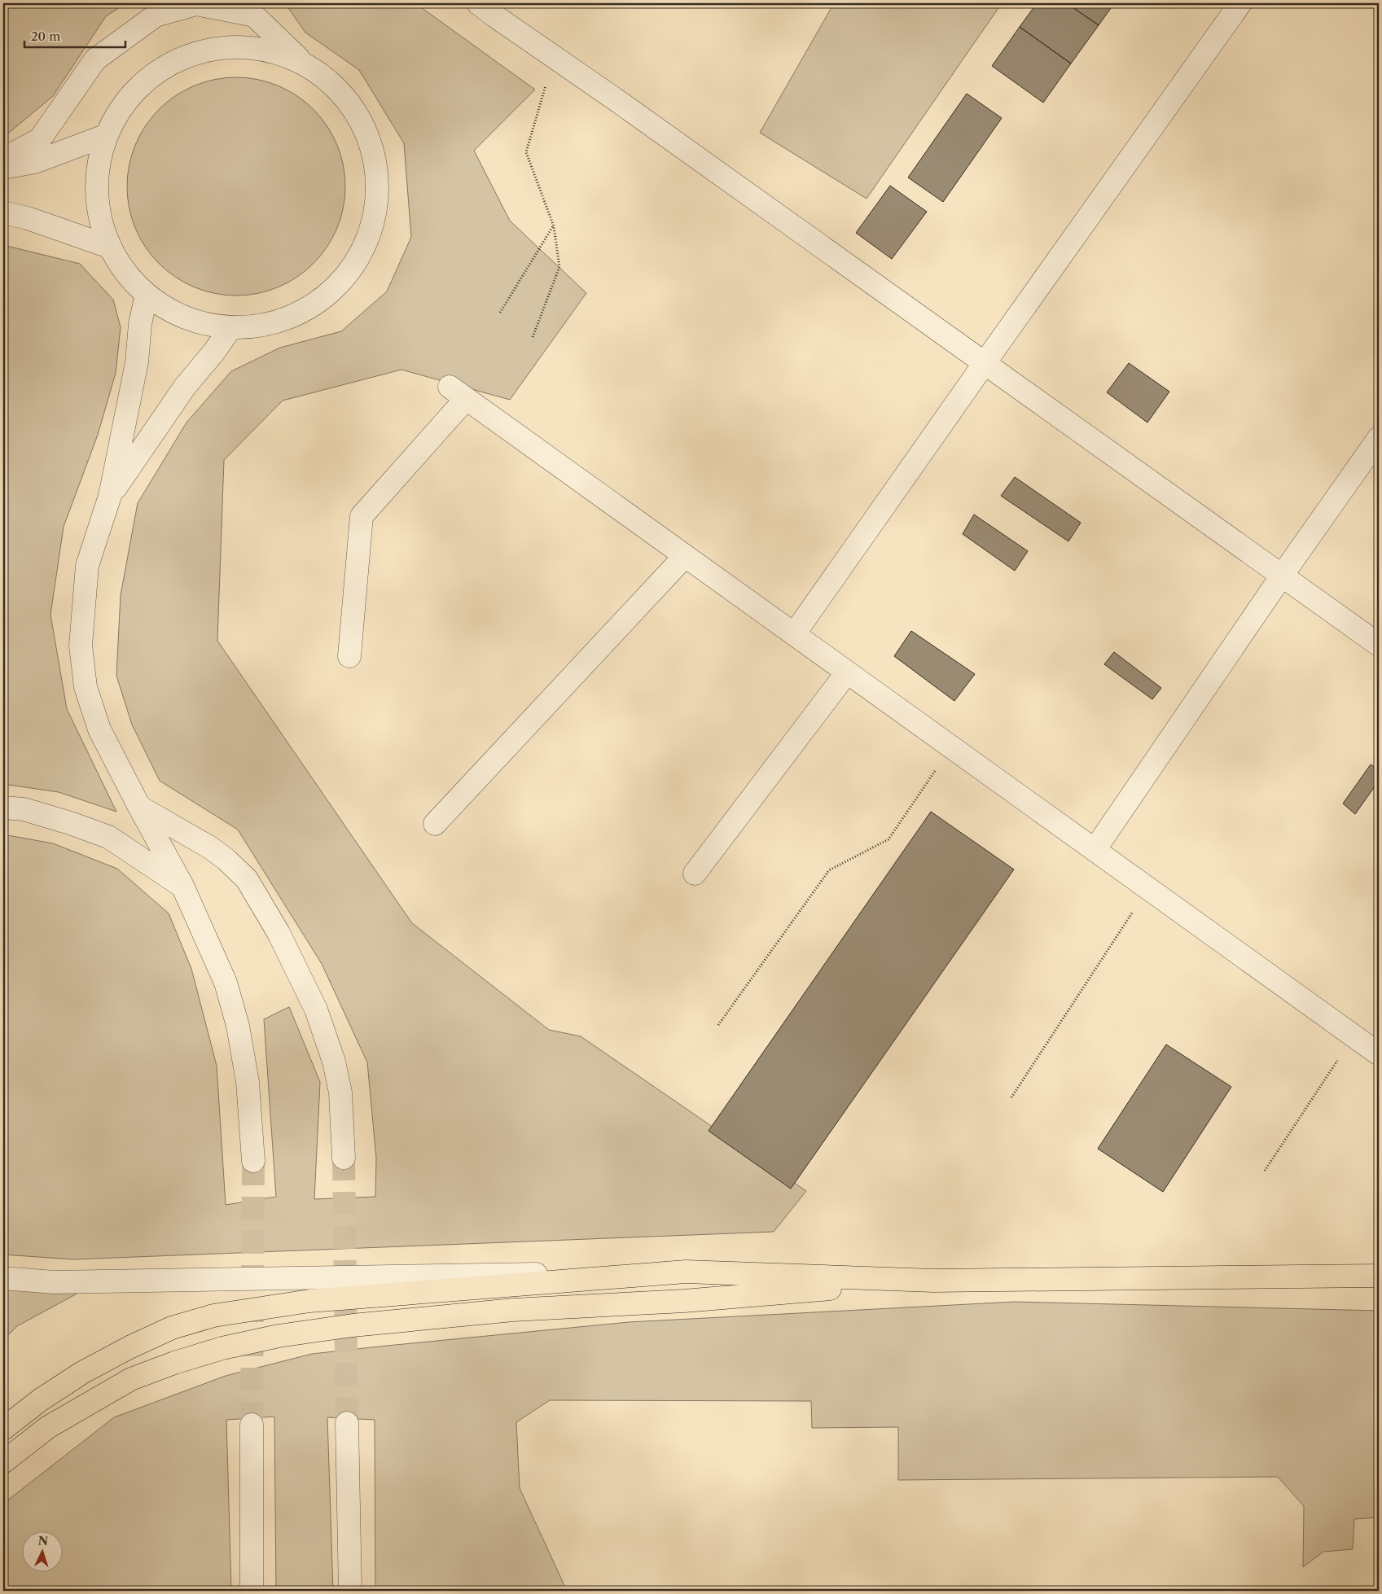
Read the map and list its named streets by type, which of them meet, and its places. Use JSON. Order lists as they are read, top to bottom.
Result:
{
  "scale_bar": "20 m",
  "north": "top"
}
